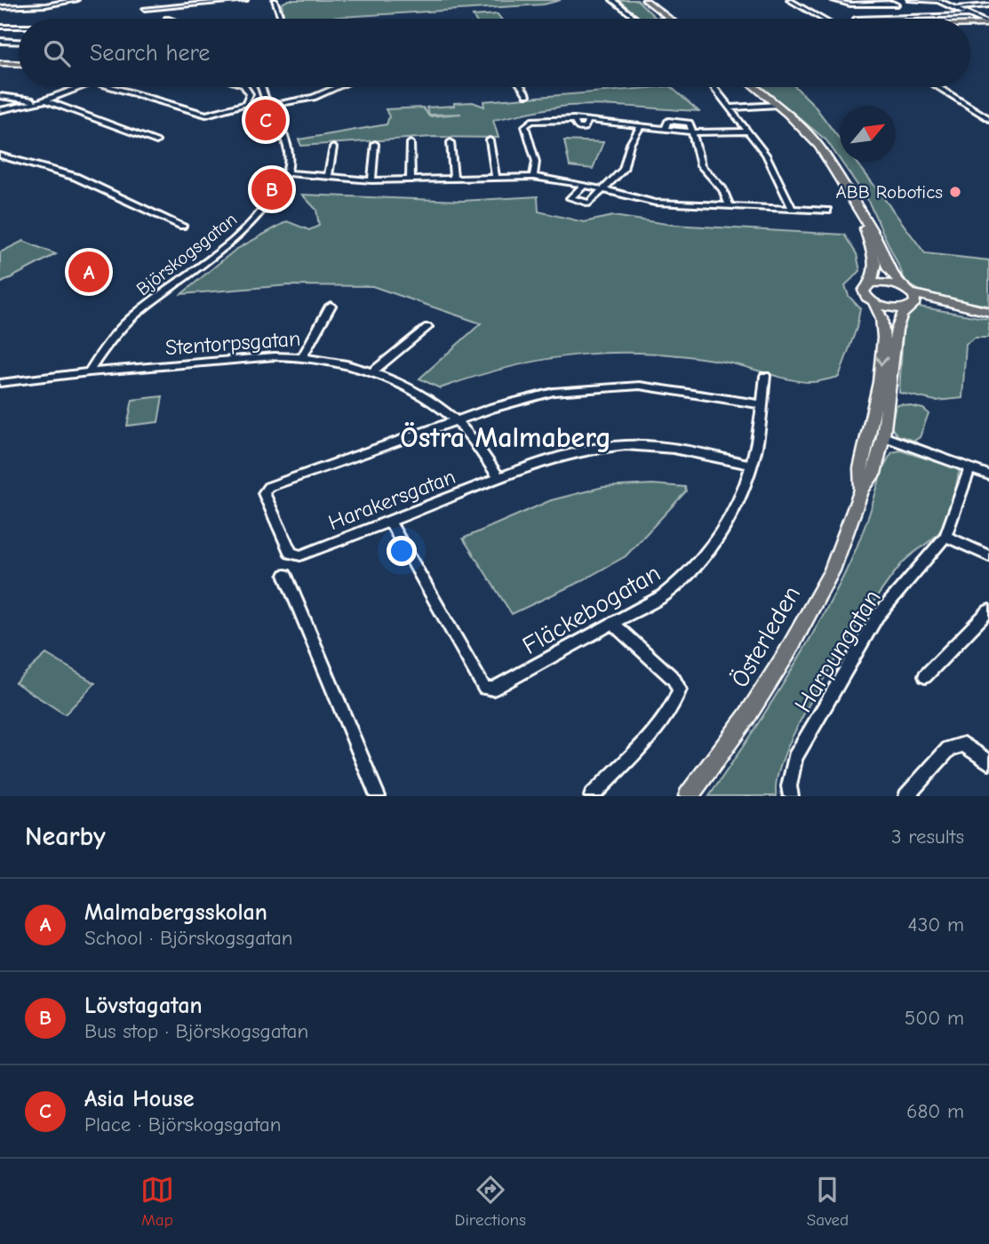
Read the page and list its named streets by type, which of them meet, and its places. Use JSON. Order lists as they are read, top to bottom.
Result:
{
  "streets": {
    "main road": ["Österleden"],
    "street": [
      "Björskogsgatan",
      "Stentorpsgatan",
      "Harakersgatan",
      "Fläckebogatan",
      "Harpungatan"
    ]
  },
  "crossings": [
    ["Björskogsgatan", "Stentorpsgatan"],
    ["Stentorpsgatan", "Harakersgatan"],
    ["Harakersgatan", "Fläckebogatan"]
  ],
  "districts": ["Östra Malmaberg"],
  "places": ["ABB Robotics"],
  "north": "top right",
  "page": {
    "search": "Search here",
    "pins": ["C", "B", "A"],
    "heading": ["Nearby", "3 results"],
    "list": [
      {
        "mark": "A",
        "name": "Malmabergsskolan",
        "note": "School · Björskogsgatan",
        "value": "430 m"
      },
      {
        "mark": "B",
        "name": "Lövstagatan",
        "note": "Bus stop · Björskogsgatan",
        "value": "500 m"
      },
      {
        "mark": "C",
        "name": "Asia House",
        "note": "Place · Björskogsgatan",
        "value": "680 m"
      }
    ],
    "nav": ["Map", "Directions", "Saved"]
  }
}
